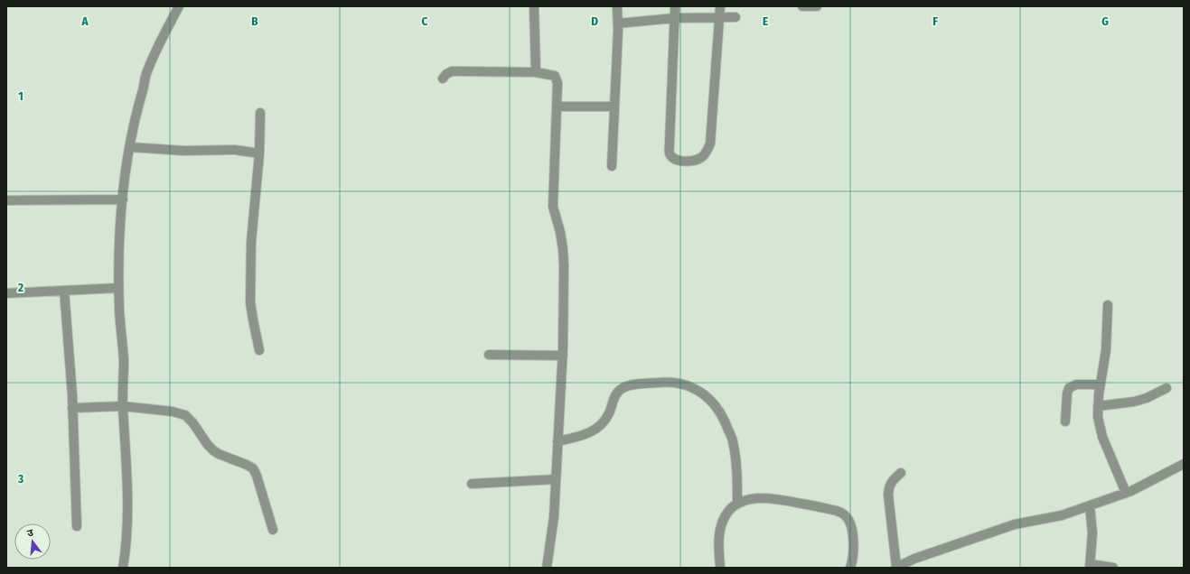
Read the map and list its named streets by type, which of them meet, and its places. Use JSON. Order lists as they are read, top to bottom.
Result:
{
  "north": "top",
  "grid": {
    "columns": [
      "A",
      "B",
      "C",
      "D",
      "E",
      "F",
      "G"
    ],
    "rows": ["1", "2", "3"]
  }
}
